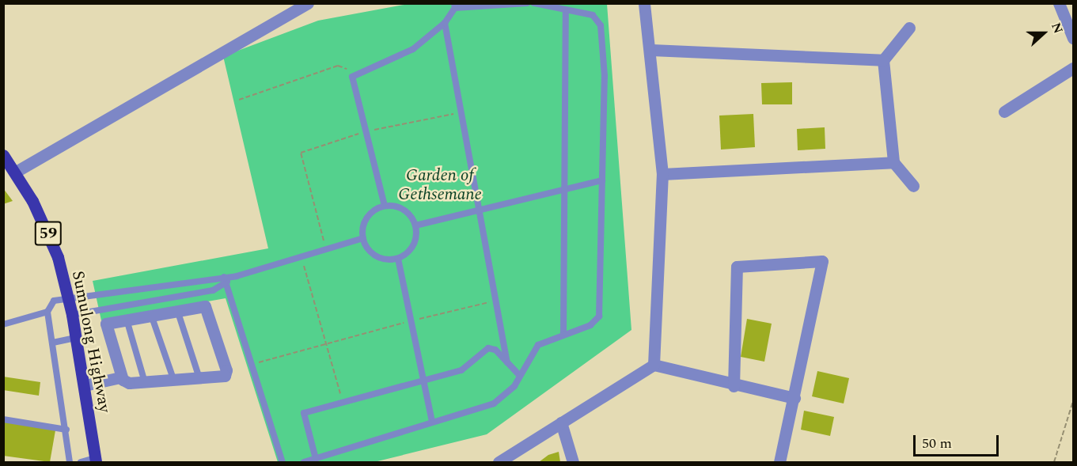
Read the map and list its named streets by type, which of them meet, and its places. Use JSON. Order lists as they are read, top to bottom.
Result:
{
  "streets": {
    "main road": ["59", "Sumulong Highway"]
  },
  "parks": ["Garden of Gethsemane"],
  "scale_bar": "50 m",
  "north": "right"
}
